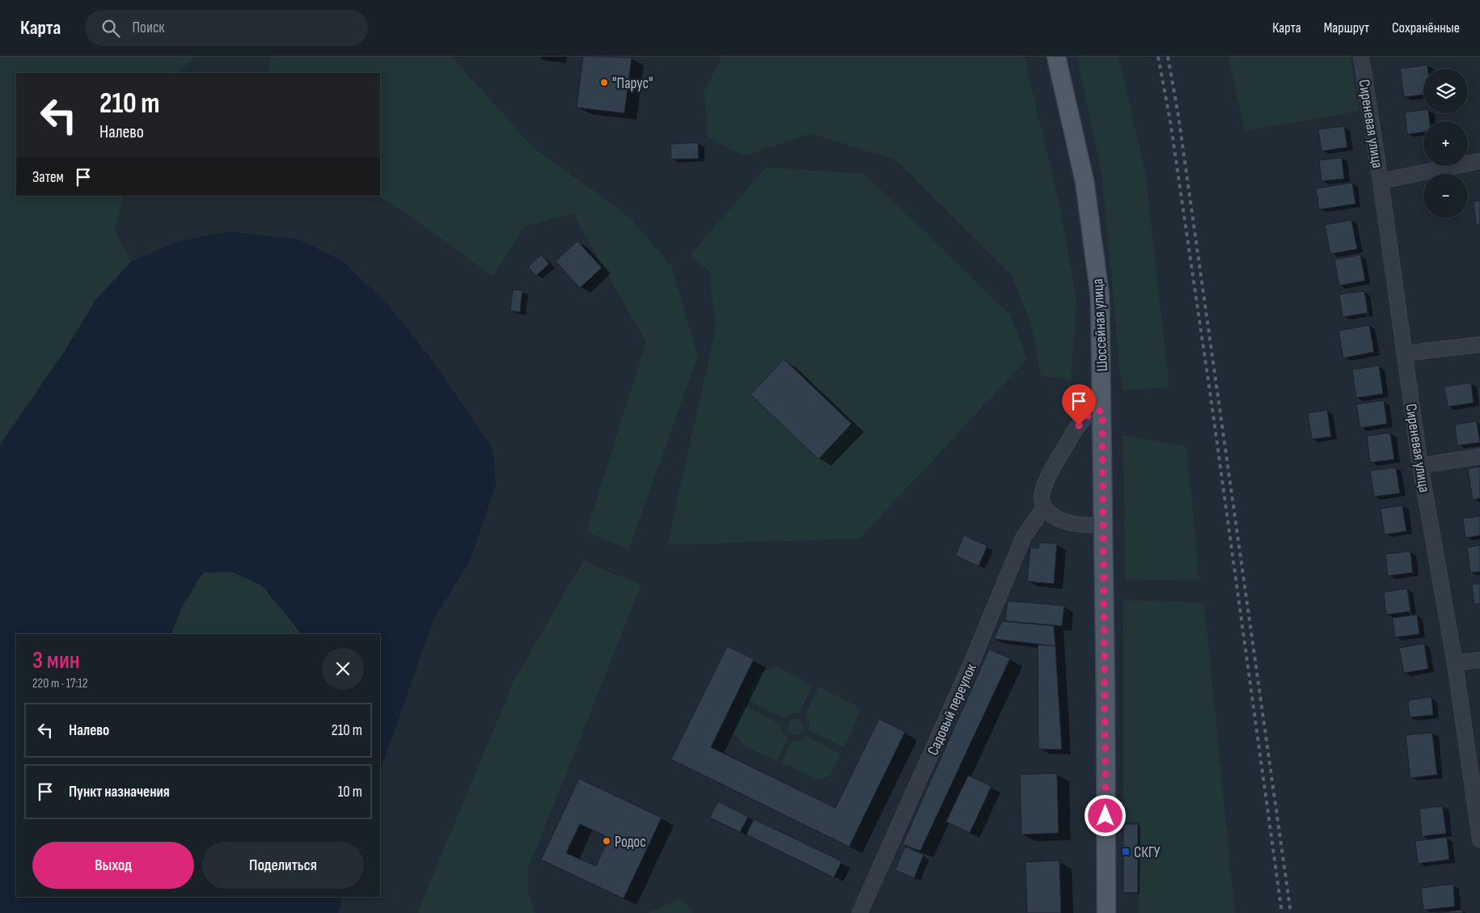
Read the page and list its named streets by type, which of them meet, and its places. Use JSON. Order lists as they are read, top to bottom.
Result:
{
  "streets": {
    "main road": ["Шоссейная улица"],
    "street": ["Сиреневая улица", "Садовый переулок"]
  },
  "places": {
    "other": ["\"Парус\"", "Родос"],
    "transit": ["СКГУ"]
  },
  "page": {
    "header": "Карта",
    "search": "Поиск",
    "nav": ["Карта", "Маршрут", "Сохранённые"],
    "map_buttons": ["+", "−"],
    "turn": ["210 m", "Налево"],
    "then": "Затем",
    "heading": ["3 мин", "220 m · 17:12"],
    "list": [
      {
        "name": "Налево",
        "value": "210 m"
      },
      {
        "name": "Пункт назначения",
        "value": "10 m"
      }
    ],
    "buttons": ["Выход", "Поделиться"]
  }
}
